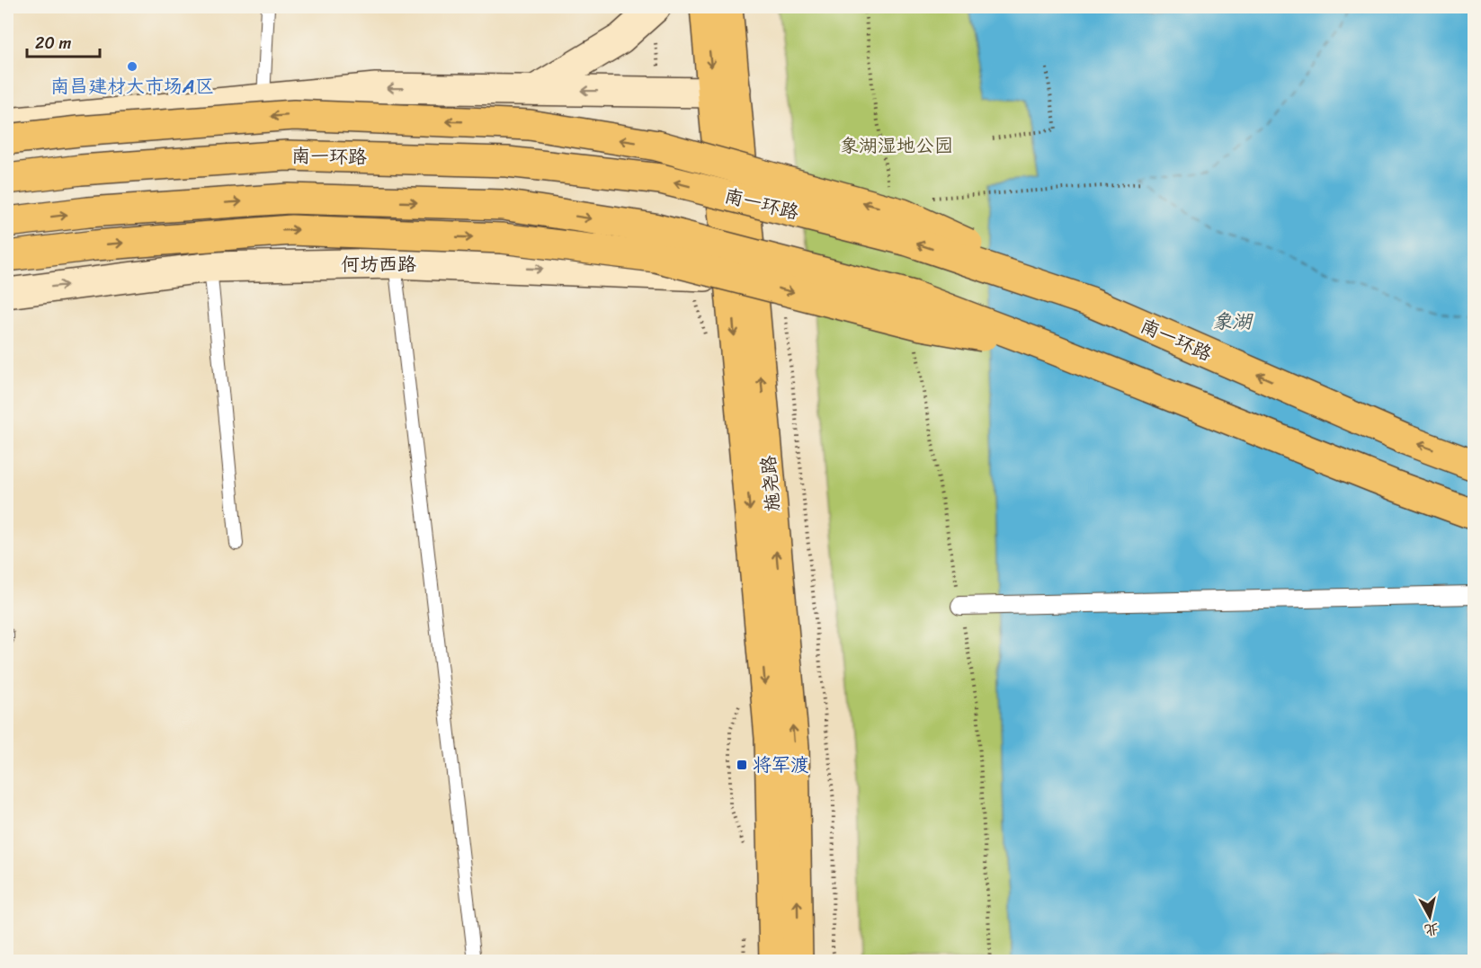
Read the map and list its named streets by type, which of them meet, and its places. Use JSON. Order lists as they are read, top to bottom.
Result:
{
  "streets": {
    "main road": ["南一环路", "何坊西路", "施尧路"]
  },
  "crossings": [
    ["何坊西路", "施尧路"]
  ],
  "water": ["象湖"],
  "parks": ["象湖湿地公园"],
  "places": {
    "other": ["南昌建材大市场A区"],
    "transit": ["将军渡"]
  },
  "scale_bar": "20 m",
  "north": "bottom"
}
